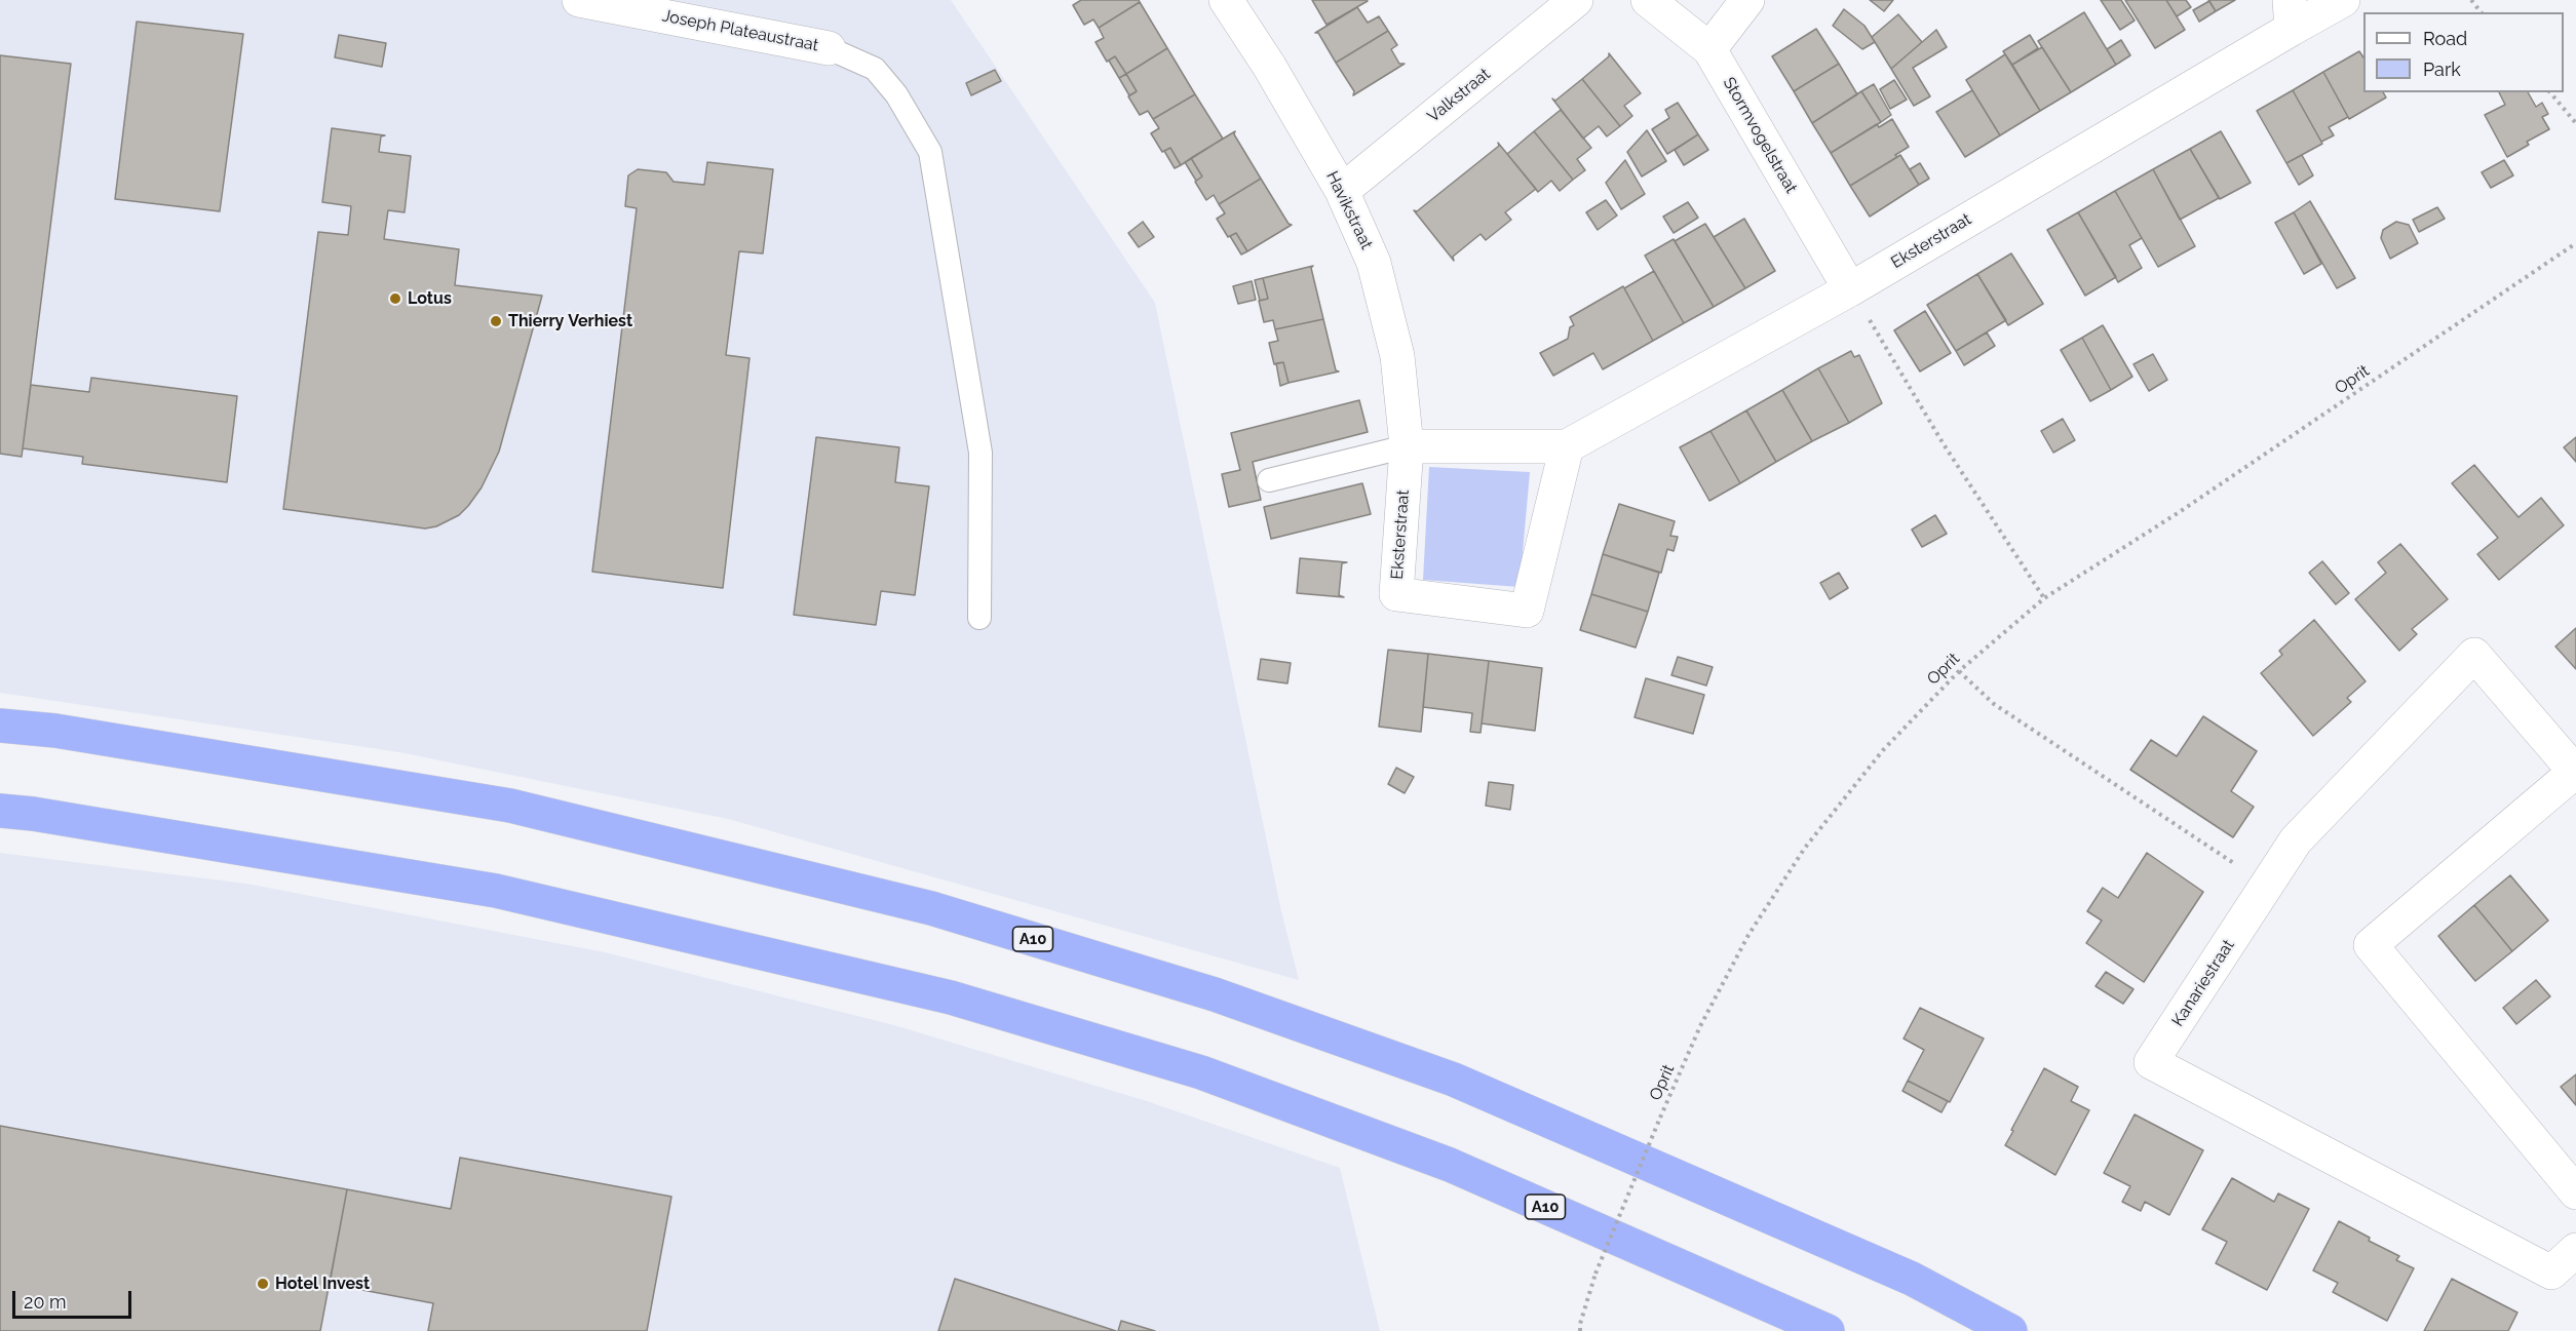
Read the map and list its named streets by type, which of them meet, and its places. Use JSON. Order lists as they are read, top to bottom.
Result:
{
  "streets": {
    "highway": ["A10"],
    "street": [
      "Joseph Plateaustraat",
      "Valkstraat",
      "Stormvogelstraat",
      "Havikstraat",
      "Eksterstraat",
      "Kanariestraat"
    ],
    "path": ["Oprit"]
  },
  "crossings": [
    ["Valkstraat", "Havikstraat"],
    ["Stormvogelstraat", "Eksterstraat"],
    ["Havikstraat", "Eksterstraat"]
  ],
  "places": ["Lotus", "Thierry Verhiest", "Hotel Invest"],
  "legend": ["Road", "Park"],
  "scale_bar": "20 m"
}
